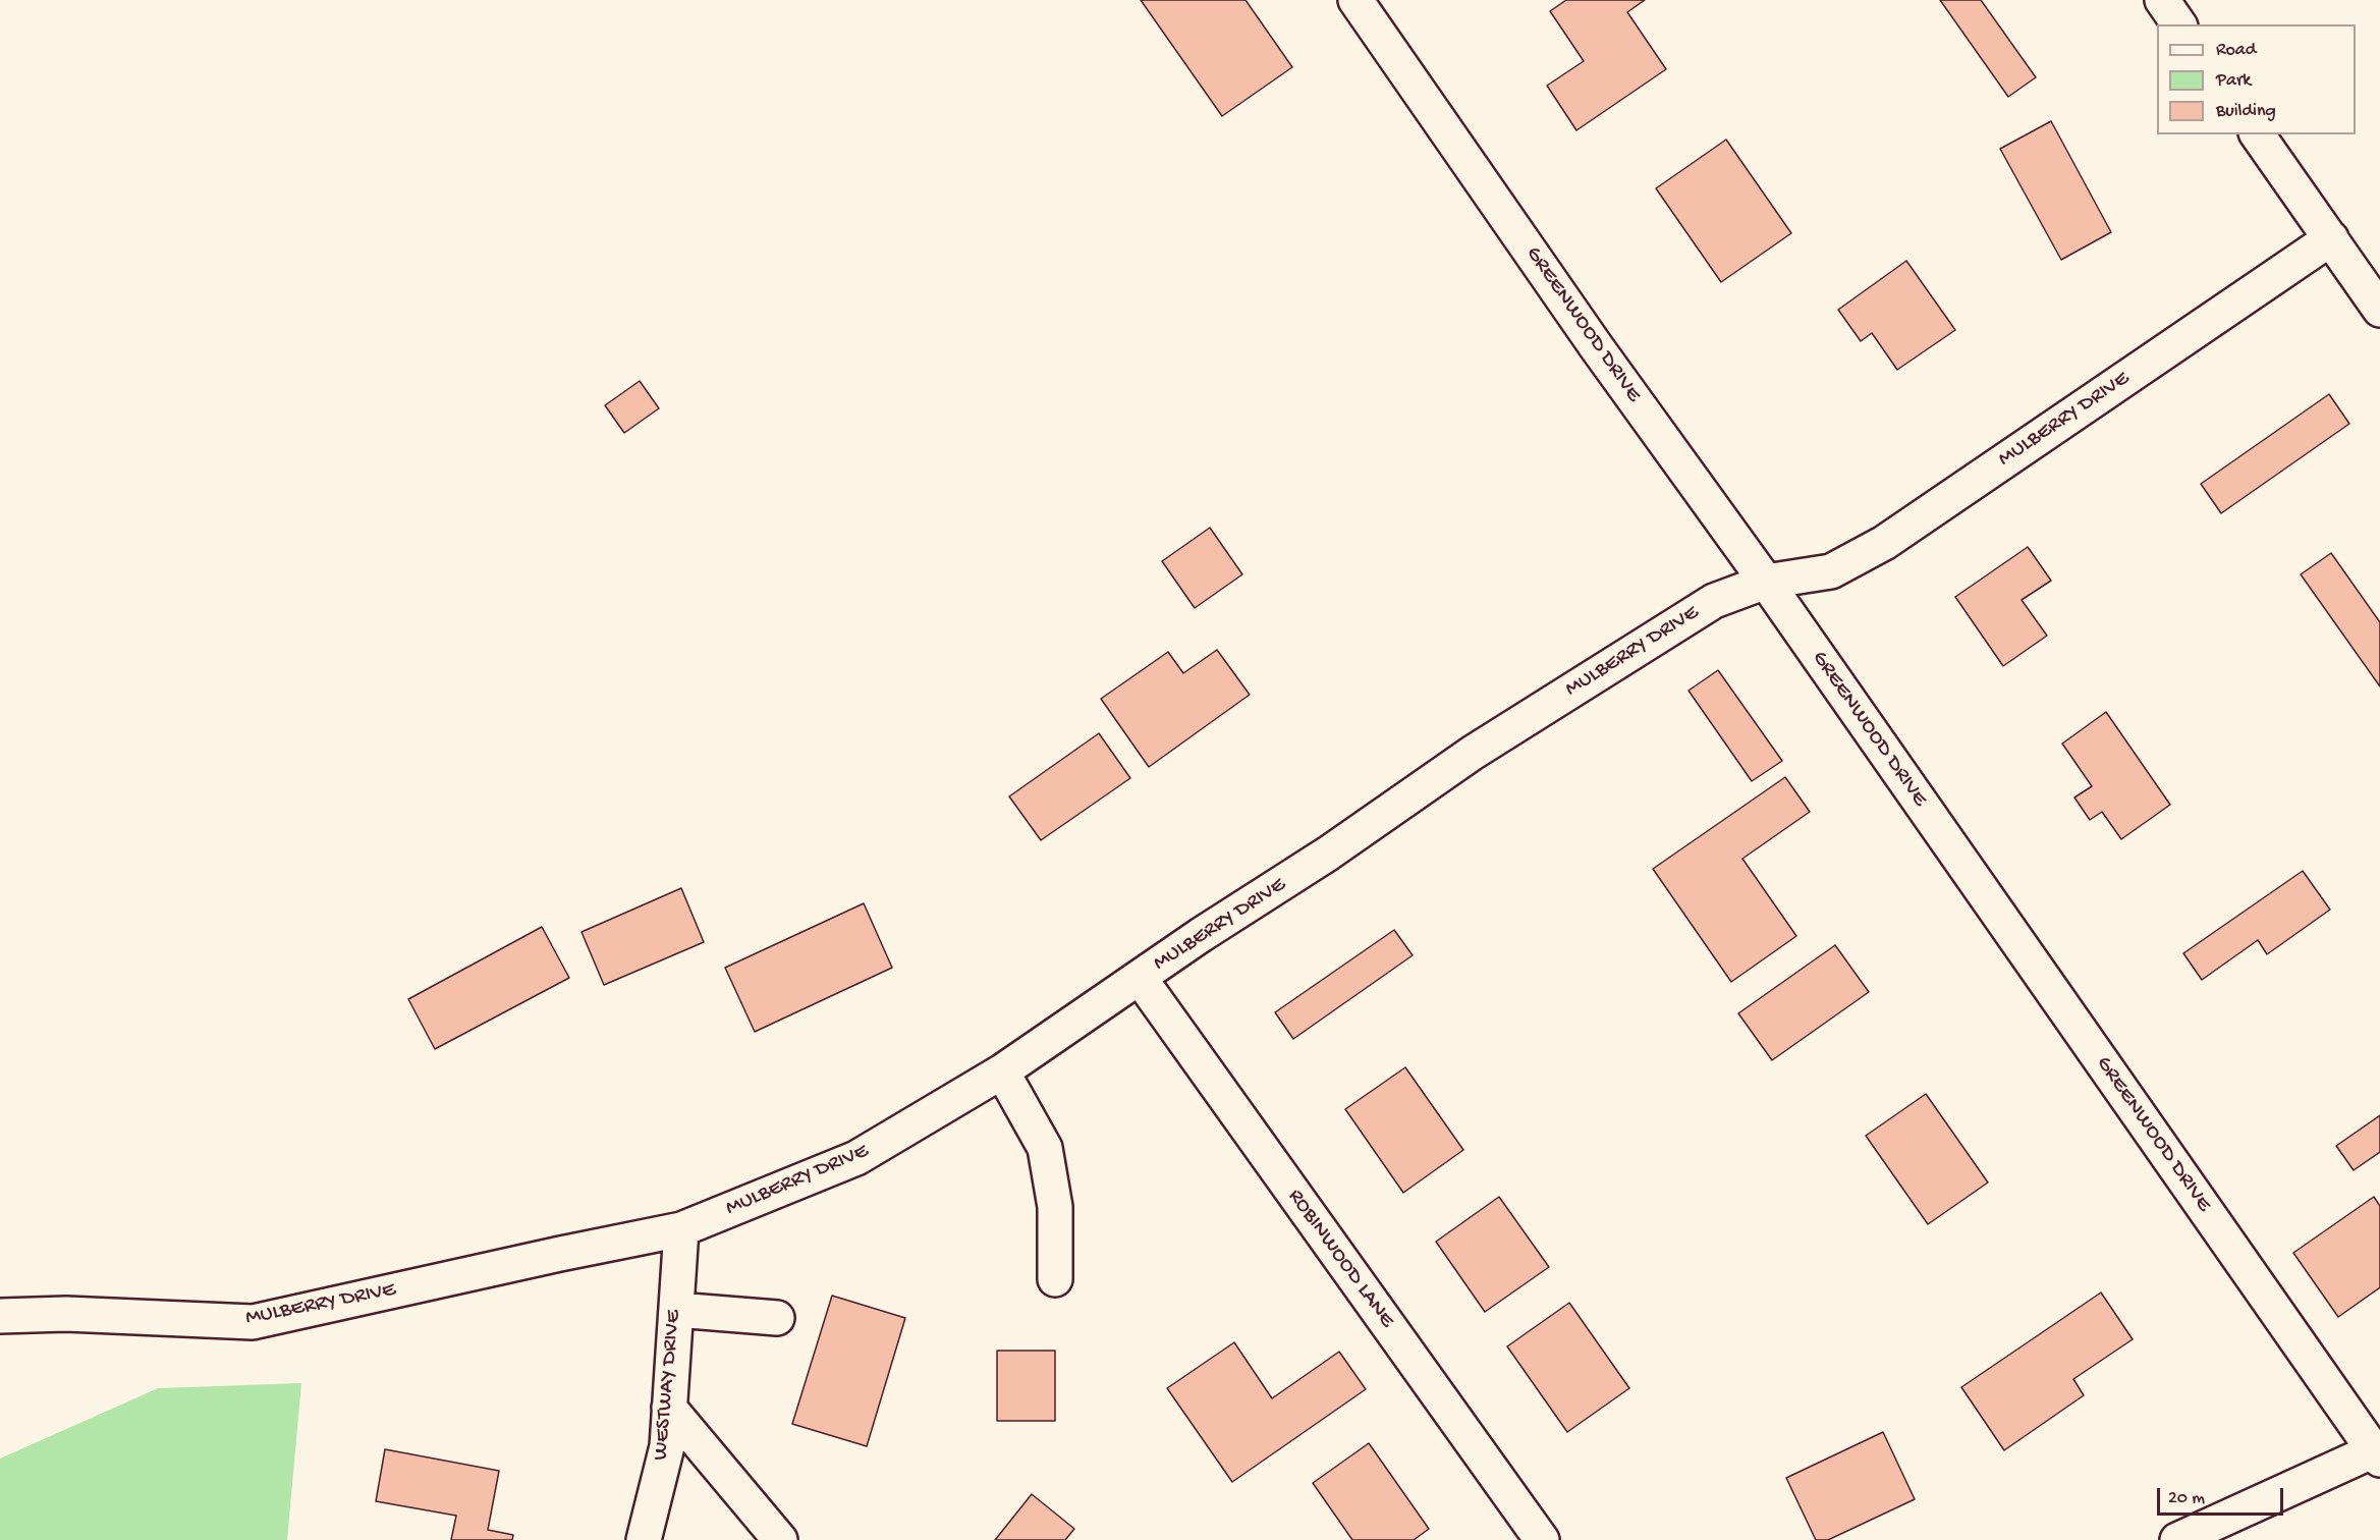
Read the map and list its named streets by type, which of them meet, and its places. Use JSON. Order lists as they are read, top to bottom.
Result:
{
  "streets": {
    "street": [
      "GREENWOOD DRIVE",
      "MULBERRY DRIVE",
      "ROBINWOOD LANE",
      "WESTWAY DRIVE"
    ]
  },
  "crossings": [
    ["GREENWOOD DRIVE", "MULBERRY DRIVE"],
    ["MULBERRY DRIVE", "ROBINWOOD LANE"],
    ["MULBERRY DRIVE", "WESTWAY DRIVE"]
  ],
  "legend": ["Road", "Park", "Building"],
  "scale_bar": "20 m"
}
